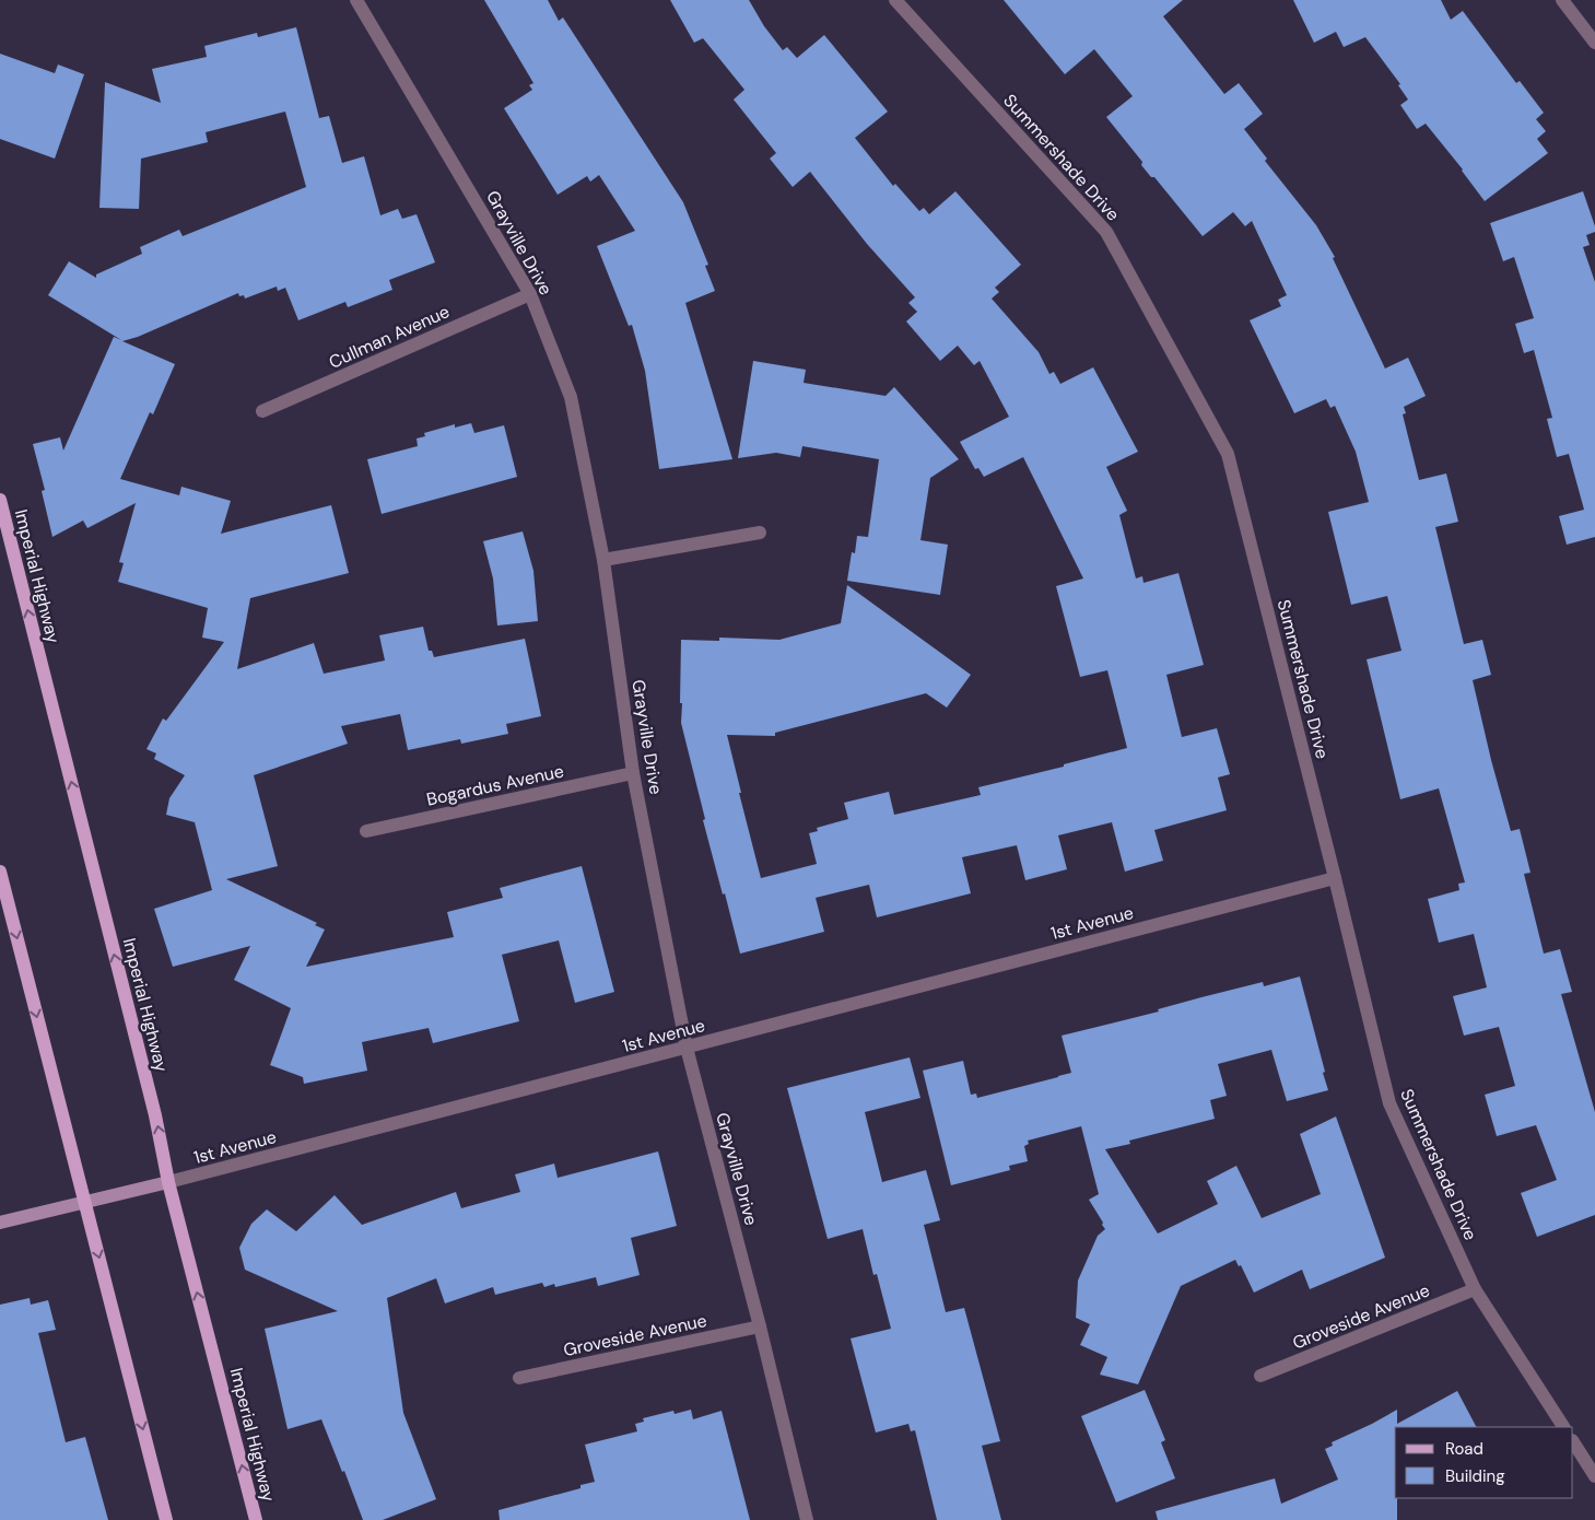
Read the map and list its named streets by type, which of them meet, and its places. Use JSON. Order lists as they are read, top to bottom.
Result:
{
  "streets": {
    "main road": ["Imperial Highway", "1st Avenue"],
    "street": [
      "Summershade Drive",
      "Grayville Drive",
      "Cullman Avenue",
      "Bogardus Avenue",
      "Groveside Avenue"
    ]
  },
  "crossings": [
    ["Summershade Drive", "1st Avenue"],
    ["Summershade Drive", "Groveside Avenue"],
    ["Grayville Drive", "Cullman Avenue"],
    ["Grayville Drive", "Bogardus Avenue"],
    ["Grayville Drive", "1st Avenue"],
    ["Grayville Drive", "Groveside Avenue"],
    ["Imperial Highway", "1st Avenue"]
  ],
  "legend": ["Road", "Building"]
}
